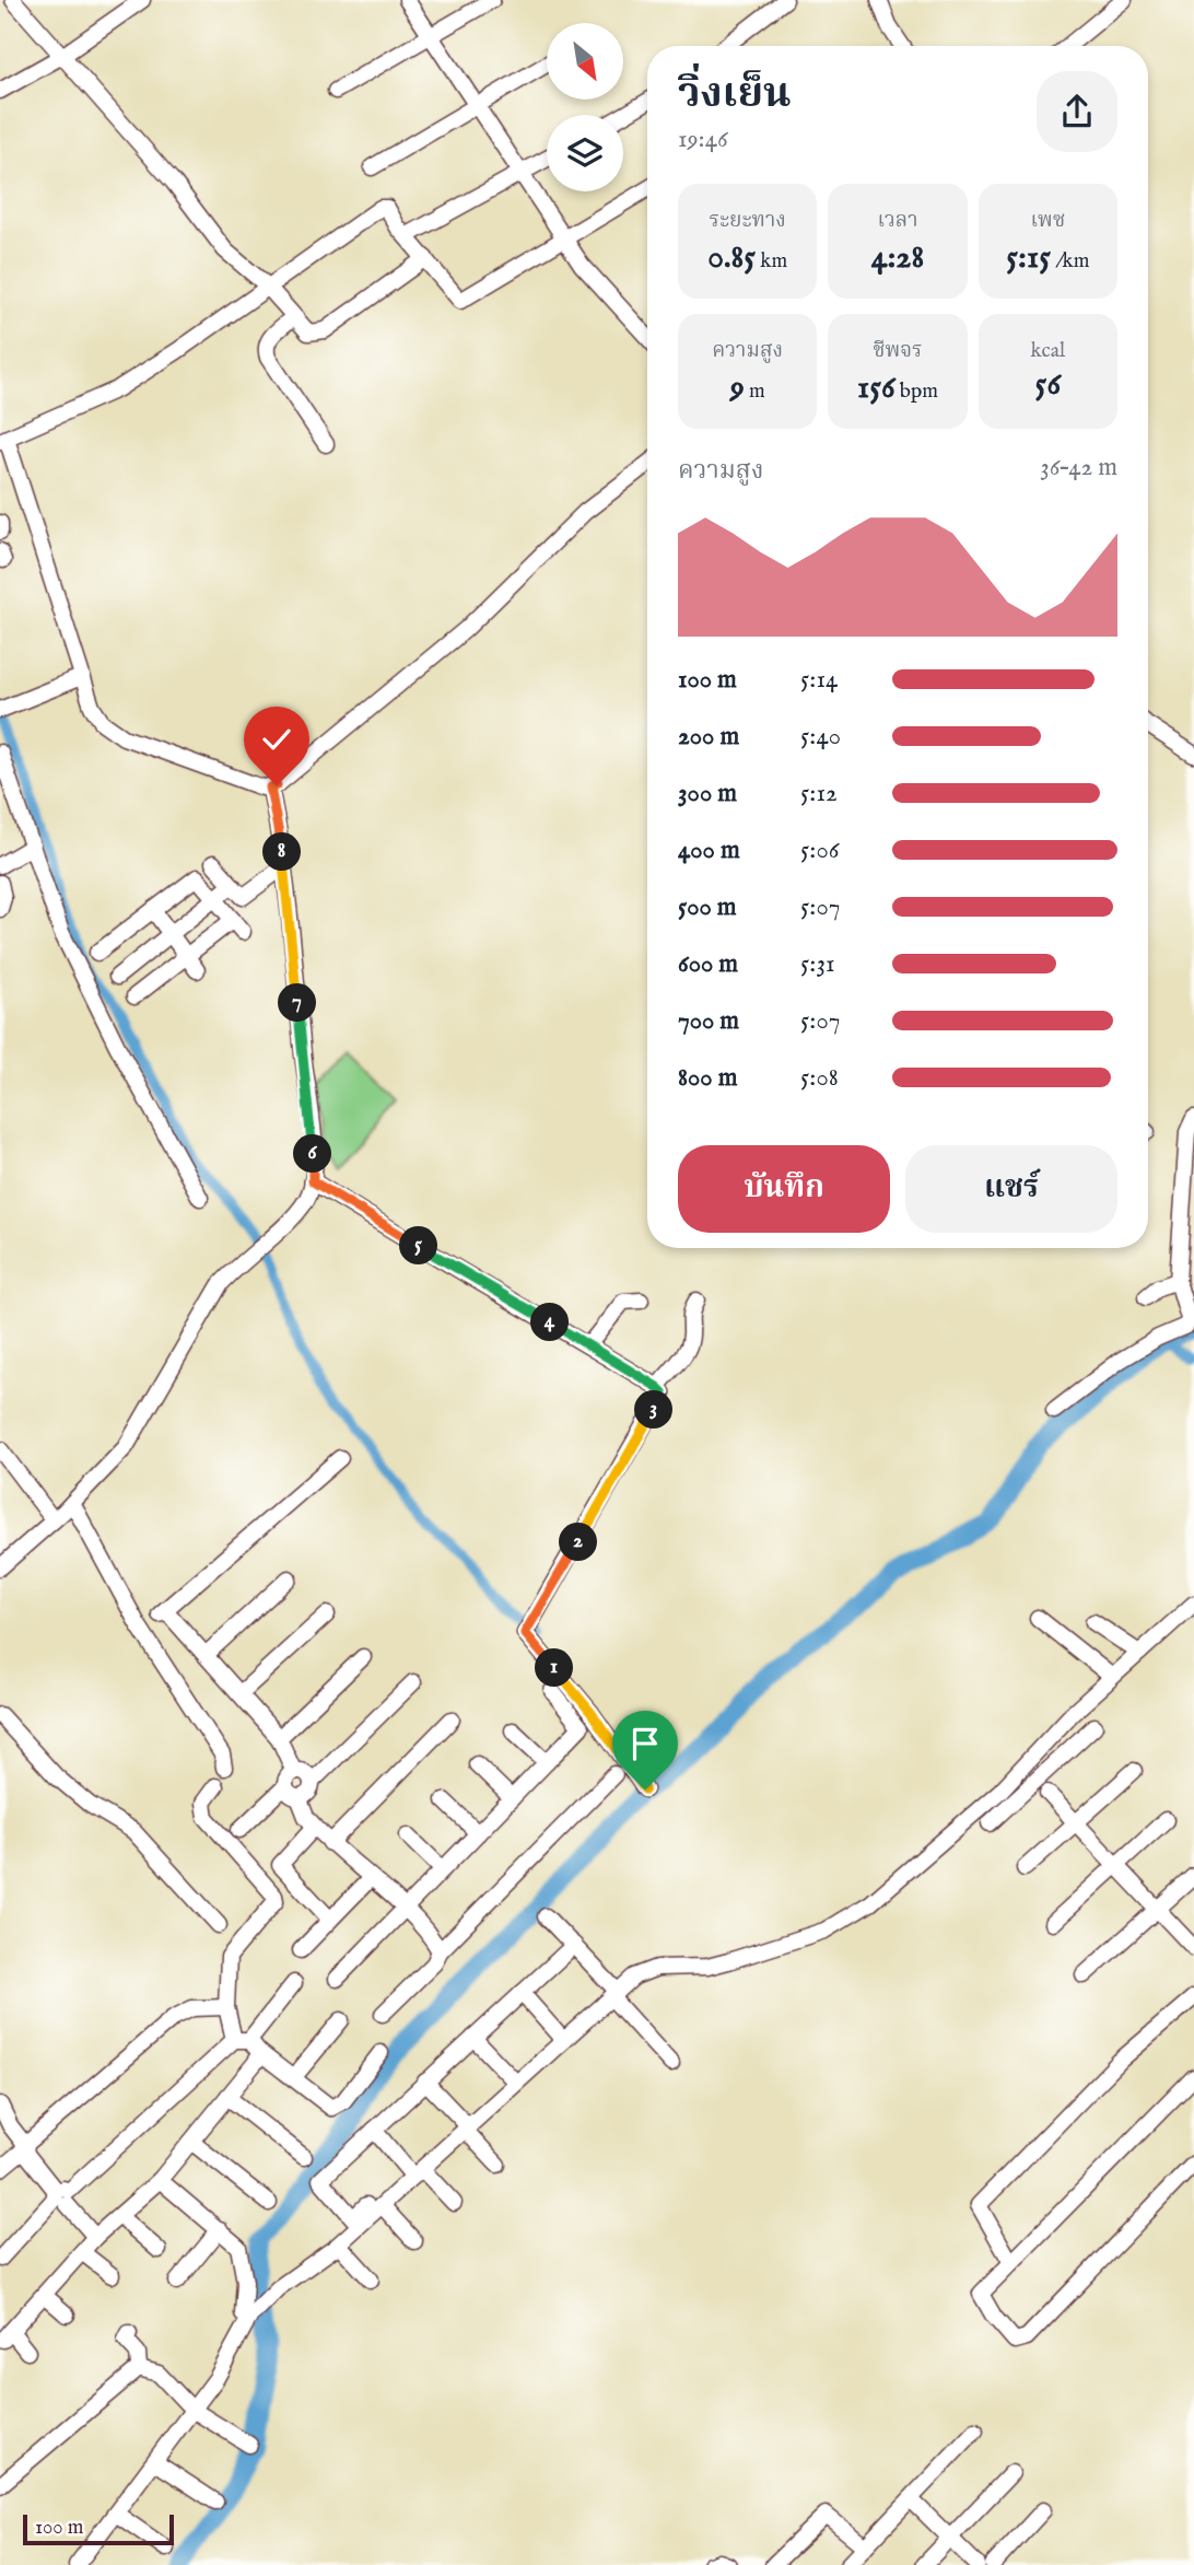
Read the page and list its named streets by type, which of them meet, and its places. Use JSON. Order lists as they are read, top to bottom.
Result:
{
  "scale_bar": "100 m",
  "north": "bottom right",
  "page": {
    "heading": ["วิ่งเย็น", "19:46"],
    "stats": [
      ["ระยะทาง", "0.85 km"],
      ["เวลา", "4:28"],
      ["เพซ", "5:15 /km"],
      ["ความสูง", "9 m"],
      ["ชีพจร", "156 bpm"],
      ["kcal", "56"]
    ],
    "chart": ["ความสูง", "36–42 m"],
    "list": [
      {
        "name": "100 m",
        "note": "5:14"
      },
      {
        "name": "200 m",
        "note": "5:40"
      },
      {
        "name": "300 m",
        "note": "5:12"
      },
      {
        "name": "400 m",
        "note": "5:06"
      },
      {
        "name": "500 m",
        "note": "5:07"
      },
      {
        "name": "600 m",
        "note": "5:31"
      },
      {
        "name": "700 m",
        "note": "5:07"
      },
      {
        "name": "800 m",
        "note": "5:08"
      }
    ],
    "pins": [
      "8",
      "7",
      "6",
      "5",
      "4",
      "3",
      "2",
      "1"
    ],
    "buttons": ["บันทึก", "แชร์"],
    "scale": "100 m"
  }
}
